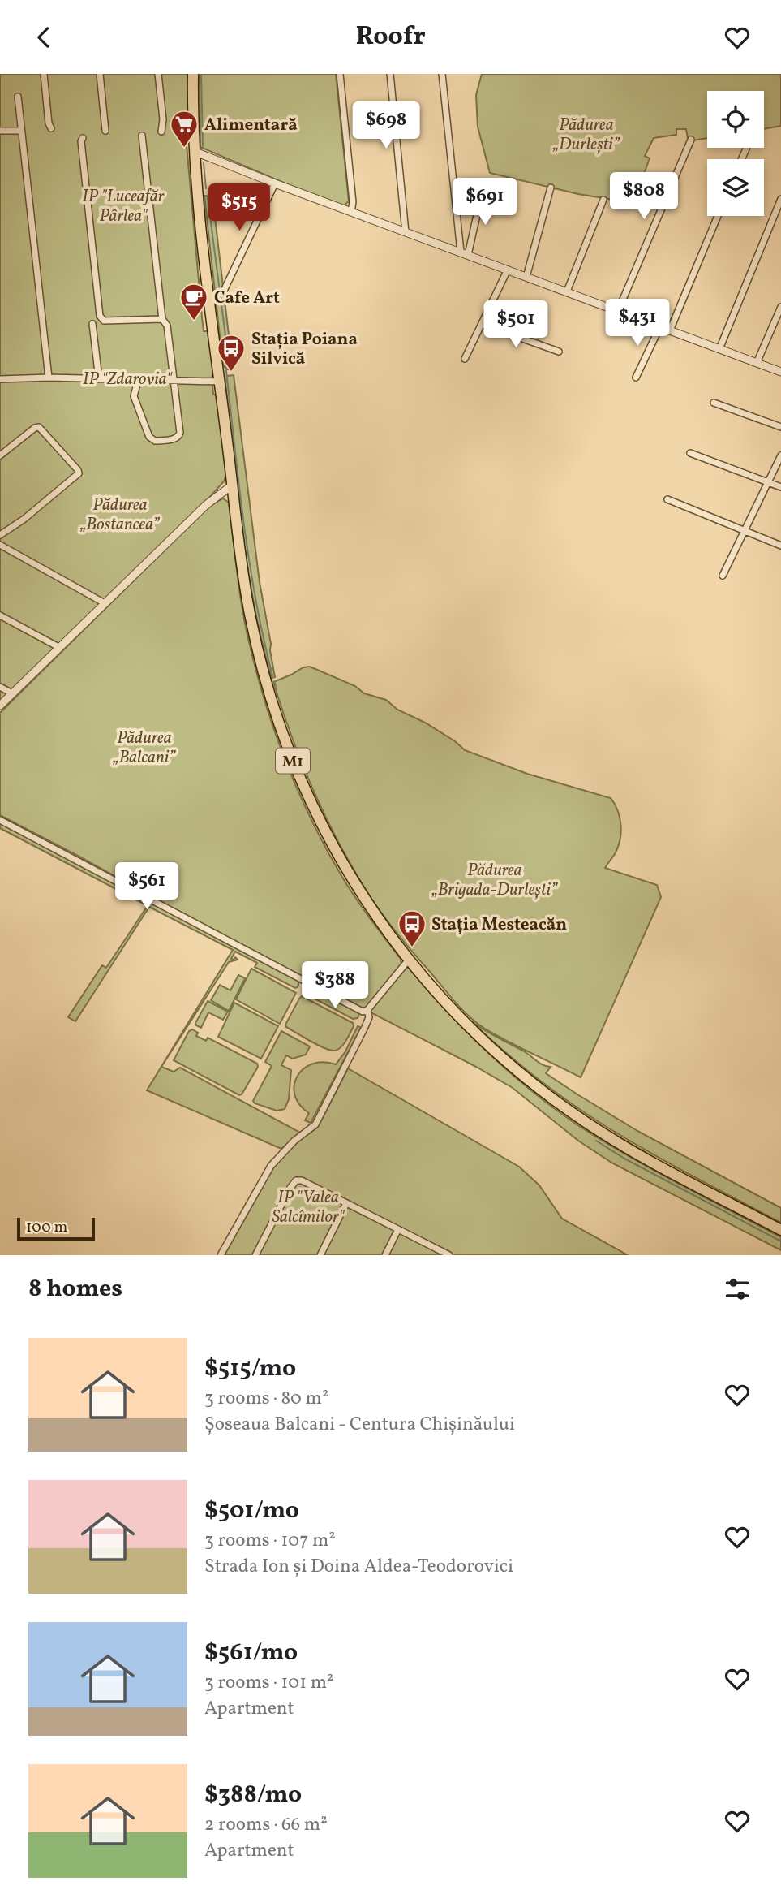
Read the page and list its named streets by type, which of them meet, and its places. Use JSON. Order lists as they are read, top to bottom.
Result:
{
  "streets": {
    "highway": ["M1"]
  },
  "parks": [
    "Pădurea „Durlești”",
    "IP \"Luceafăr Pârlea\"",
    "IP \"Zdarovia\"",
    "Pădurea „Bostancea”",
    "Pădurea „Balcani”",
    "Pădurea „Brigada-Durlești”",
    "IP \"Valea Salcîmilor\""
  ],
  "places": {
    "supermarket": ["Alimentară"],
    "cafe": ["Cafe Art"],
    "bus stop": ["Stația Poiana Silvică", "Stația Mesteacăn"]
  },
  "scale_bar": "100 m",
  "page": {
    "header": "Roofr",
    "price": [
      "$698",
      "$808",
      "$691",
      "$515",
      "$431",
      "$501",
      "$561",
      "$388"
    ],
    "scale": "100 m",
    "heading": "8 homes",
    "list": [
      {
        "name": "$515/mo",
        "note": "3 rooms · 80 m² · Șoseaua Balcani - Centura Chișinăului"
      },
      {
        "name": "$501/mo",
        "note": "3 rooms · 107 m² · Strada Ion și Doina Aldea-Teodorovici"
      },
      {
        "name": "$561/mo",
        "note": "3 rooms · 101 m² · Apartment"
      },
      {
        "name": "$388/mo",
        "note": "2 rooms · 66 m² · Apartment"
      }
    ]
  }
}
